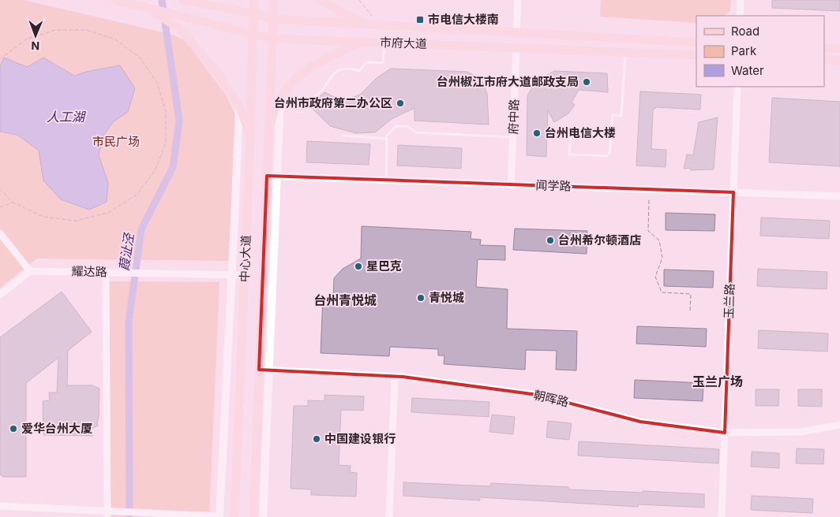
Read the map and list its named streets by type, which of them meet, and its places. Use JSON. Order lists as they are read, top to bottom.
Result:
{
  "streets": {
    "main road": ["市府大道", "中心大道"],
    "street": [
      "府中路",
      "闻学路",
      "耀达路",
      "玉兰路",
      "朝晖路"
    ]
  },
  "crossings": [
    ["市府大道", "府中路"],
    ["市府大道", "中心大道"],
    ["府中路", "闻学路"],
    ["闻学路", "中心大道"],
    ["闻学路", "玉兰路"],
    ["中心大道", "耀达路"],
    ["中心大道", "朝晖路"],
    ["玉兰路", "朝晖路"]
  ],
  "districts": ["台州青悦城", "玉兰广场"],
  "water": ["人工湖", "葭沚泾"],
  "parks": ["市民广场"],
  "places": {
    "transit": ["市电信大楼南"],
    "other": [
      "台州椒江市府大道邮政支局",
      "台州市政府第二办公区",
      "台州电信大楼",
      "台州希尔顿酒店",
      "星巴克",
      "青悦城",
      "爱华台州大厦",
      "中国建设银行"
    ]
  },
  "legend": ["Road", "Park", "Water"],
  "north": "bottom"
}
